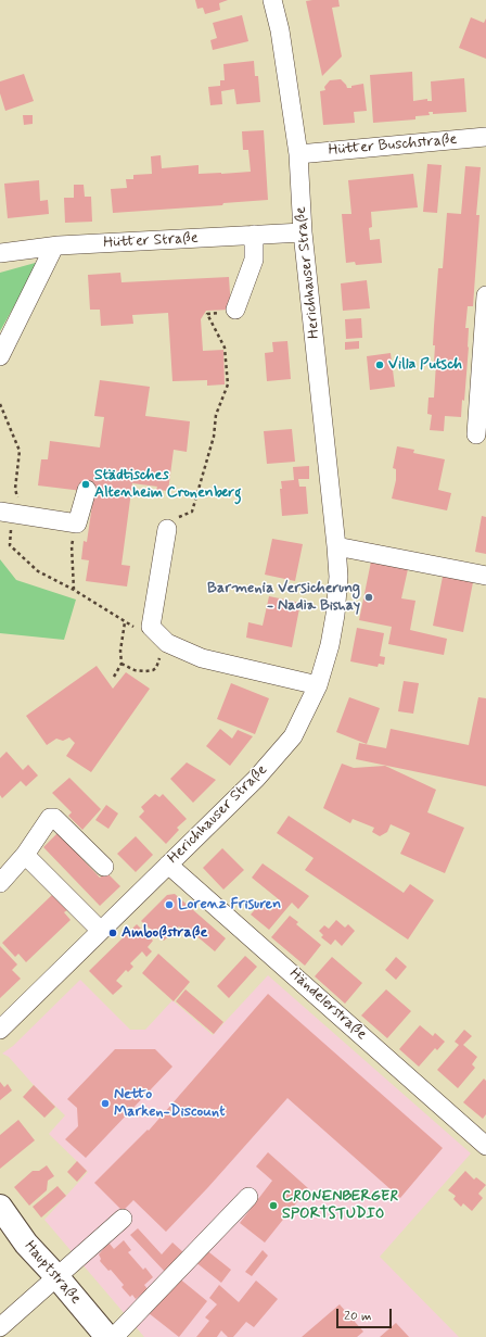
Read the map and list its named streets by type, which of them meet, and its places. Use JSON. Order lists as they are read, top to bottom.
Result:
{
  "streets": {
    "main road": ["Hauptstraße"],
    "street": [
      "Hütter Buschstraße",
      "Hütter Straße",
      "Herichhauser Straße",
      "Händelerstraße"
    ]
  },
  "crossings": [
    ["Hütter Buschstraße", "Herichhauser Straße"],
    ["Hütter Straße", "Herichhauser Straße"],
    ["Herichhauser Straße", "Händelerstraße"]
  ],
  "places": [
    "Villa Putsch",
    "Städtisches Altenheim Cronenberg",
    "Barmenia Versicherung - Nadia Bishay",
    "Lorenz Frisuren",
    "Amboßstraße",
    "Netto Marken-Discount",
    "CRONENBERGER SPORTSTUDIO"
  ],
  "scale_bar": "20 m"
}
